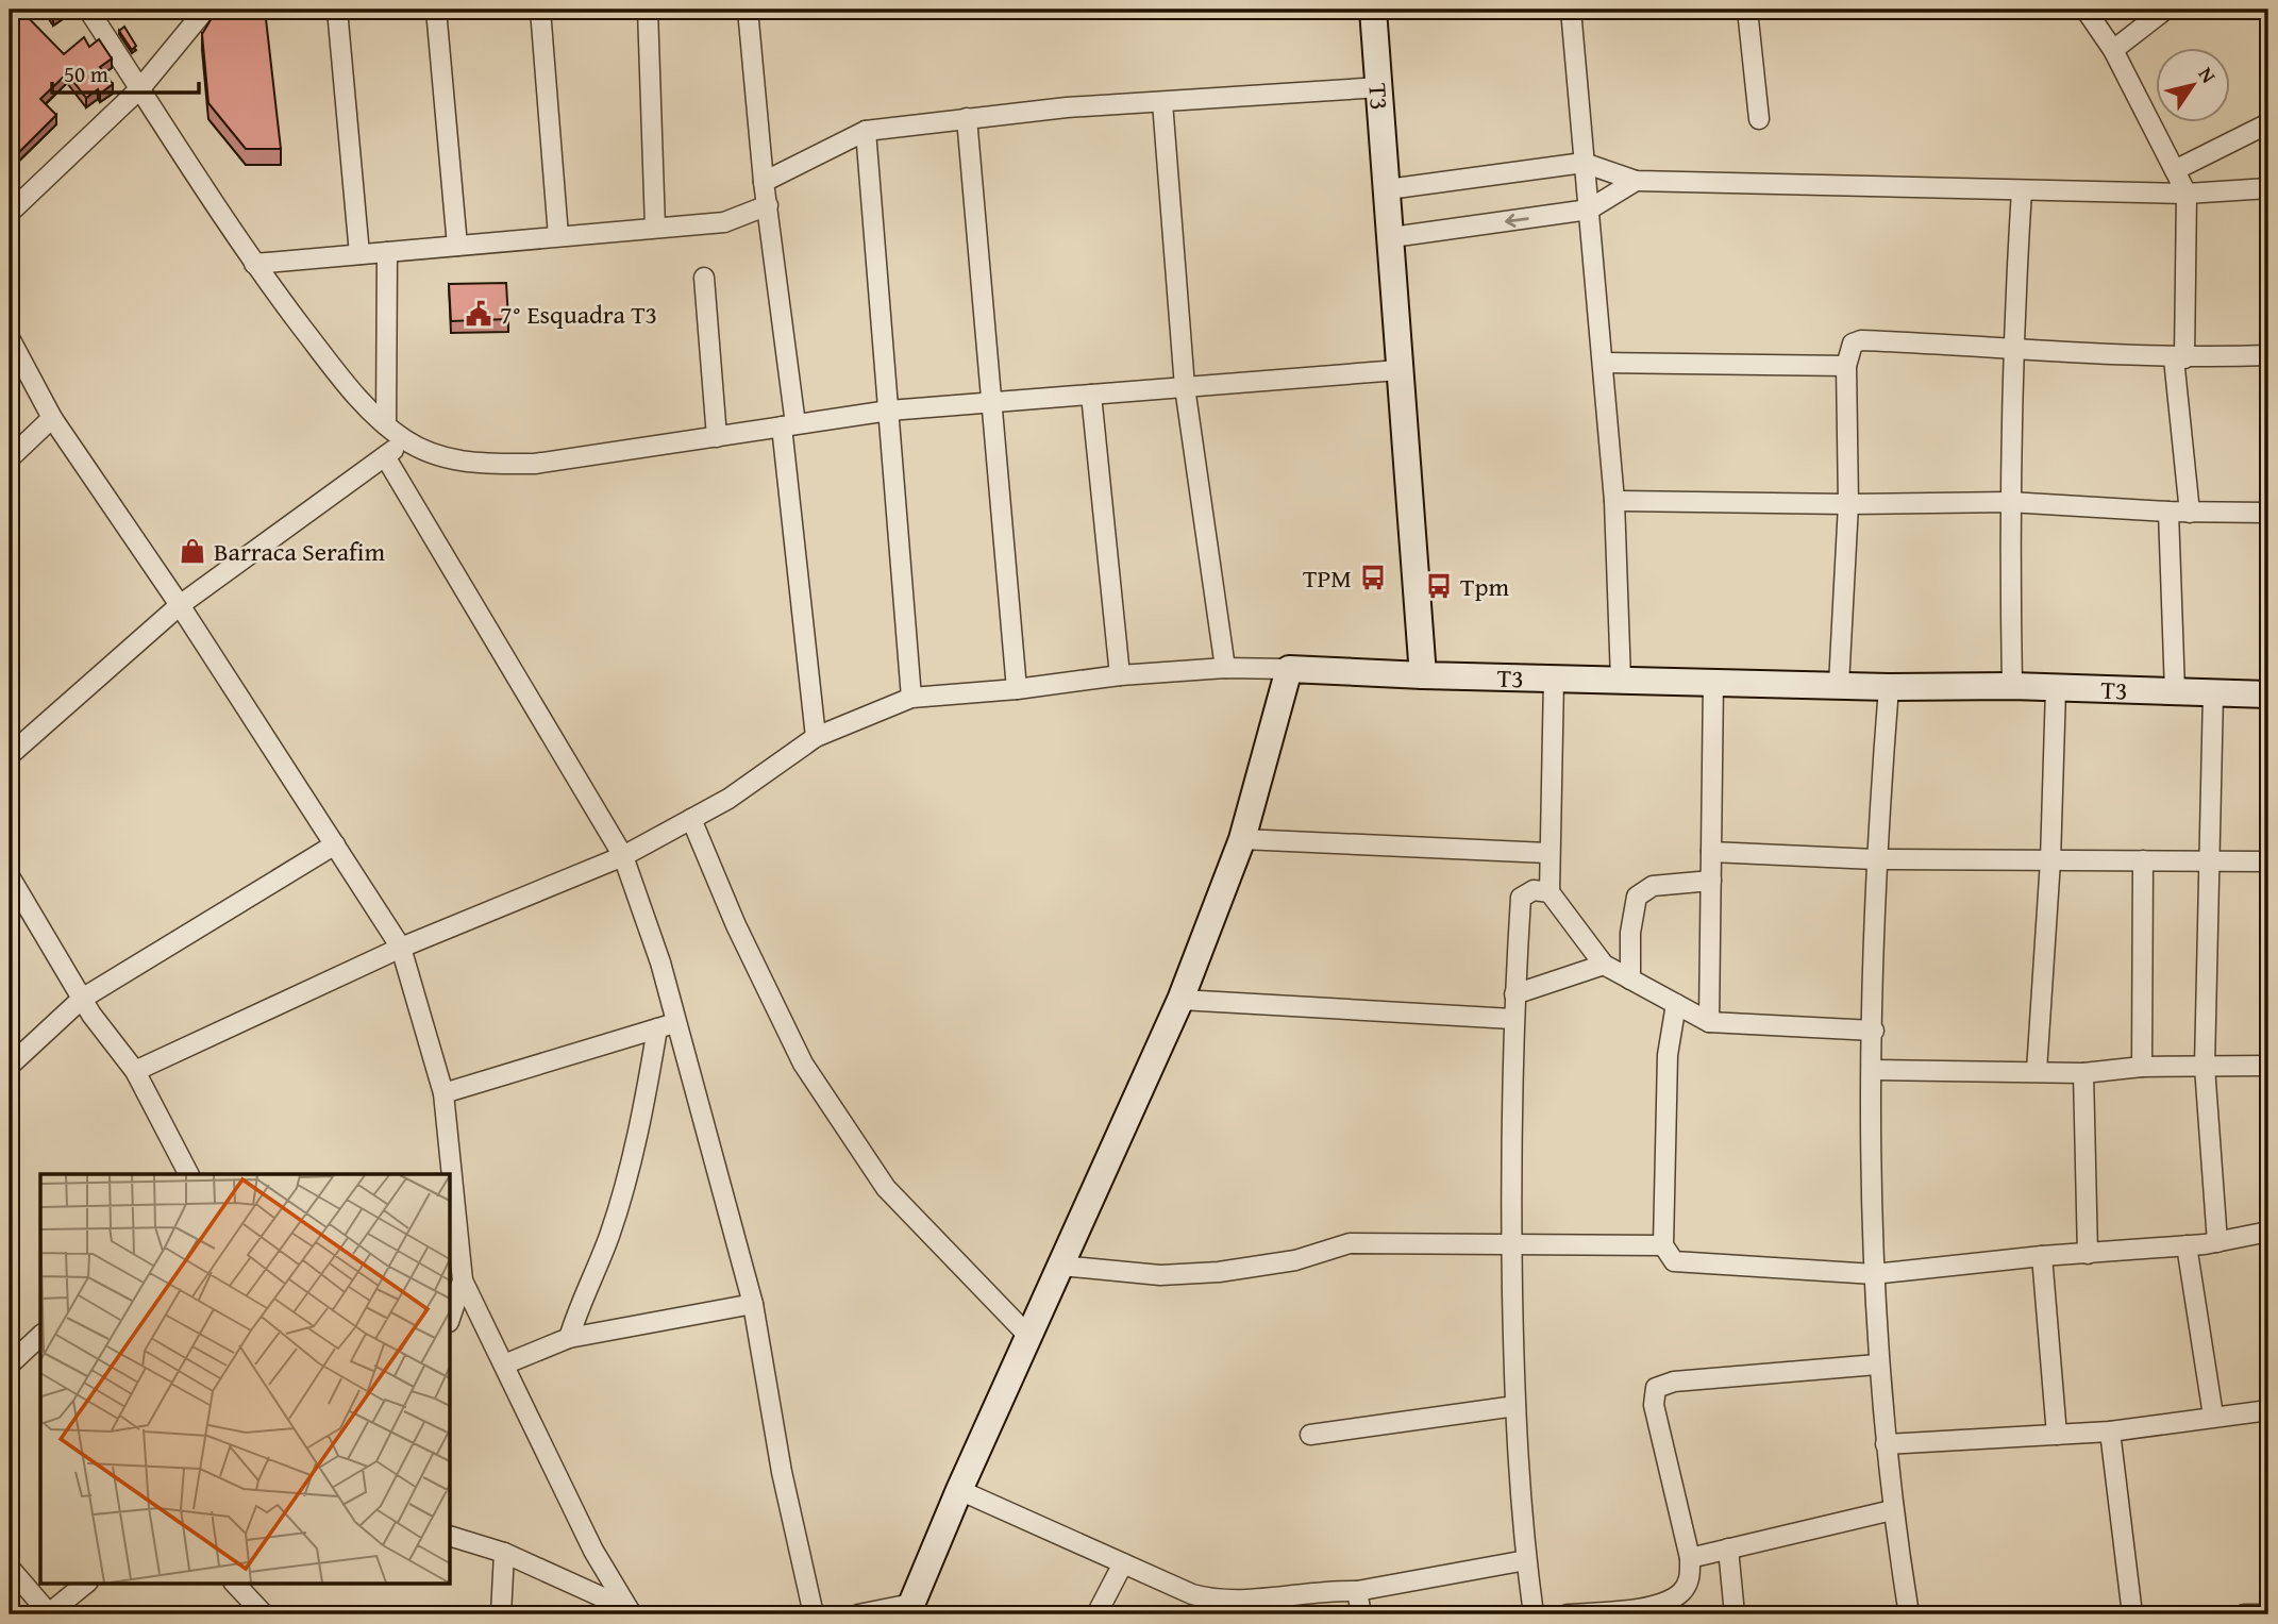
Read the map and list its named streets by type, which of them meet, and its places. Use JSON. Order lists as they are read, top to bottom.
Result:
{
  "streets": {
    "street": ["T3"]
  },
  "places": {
    "public building": ["7° Esquadra T3"],
    "shop": ["Barraca Serafim"],
    "bus stop": ["TPM", "Tpm"]
  },
  "scale_bar": "50 m",
  "north": "top right"
}
